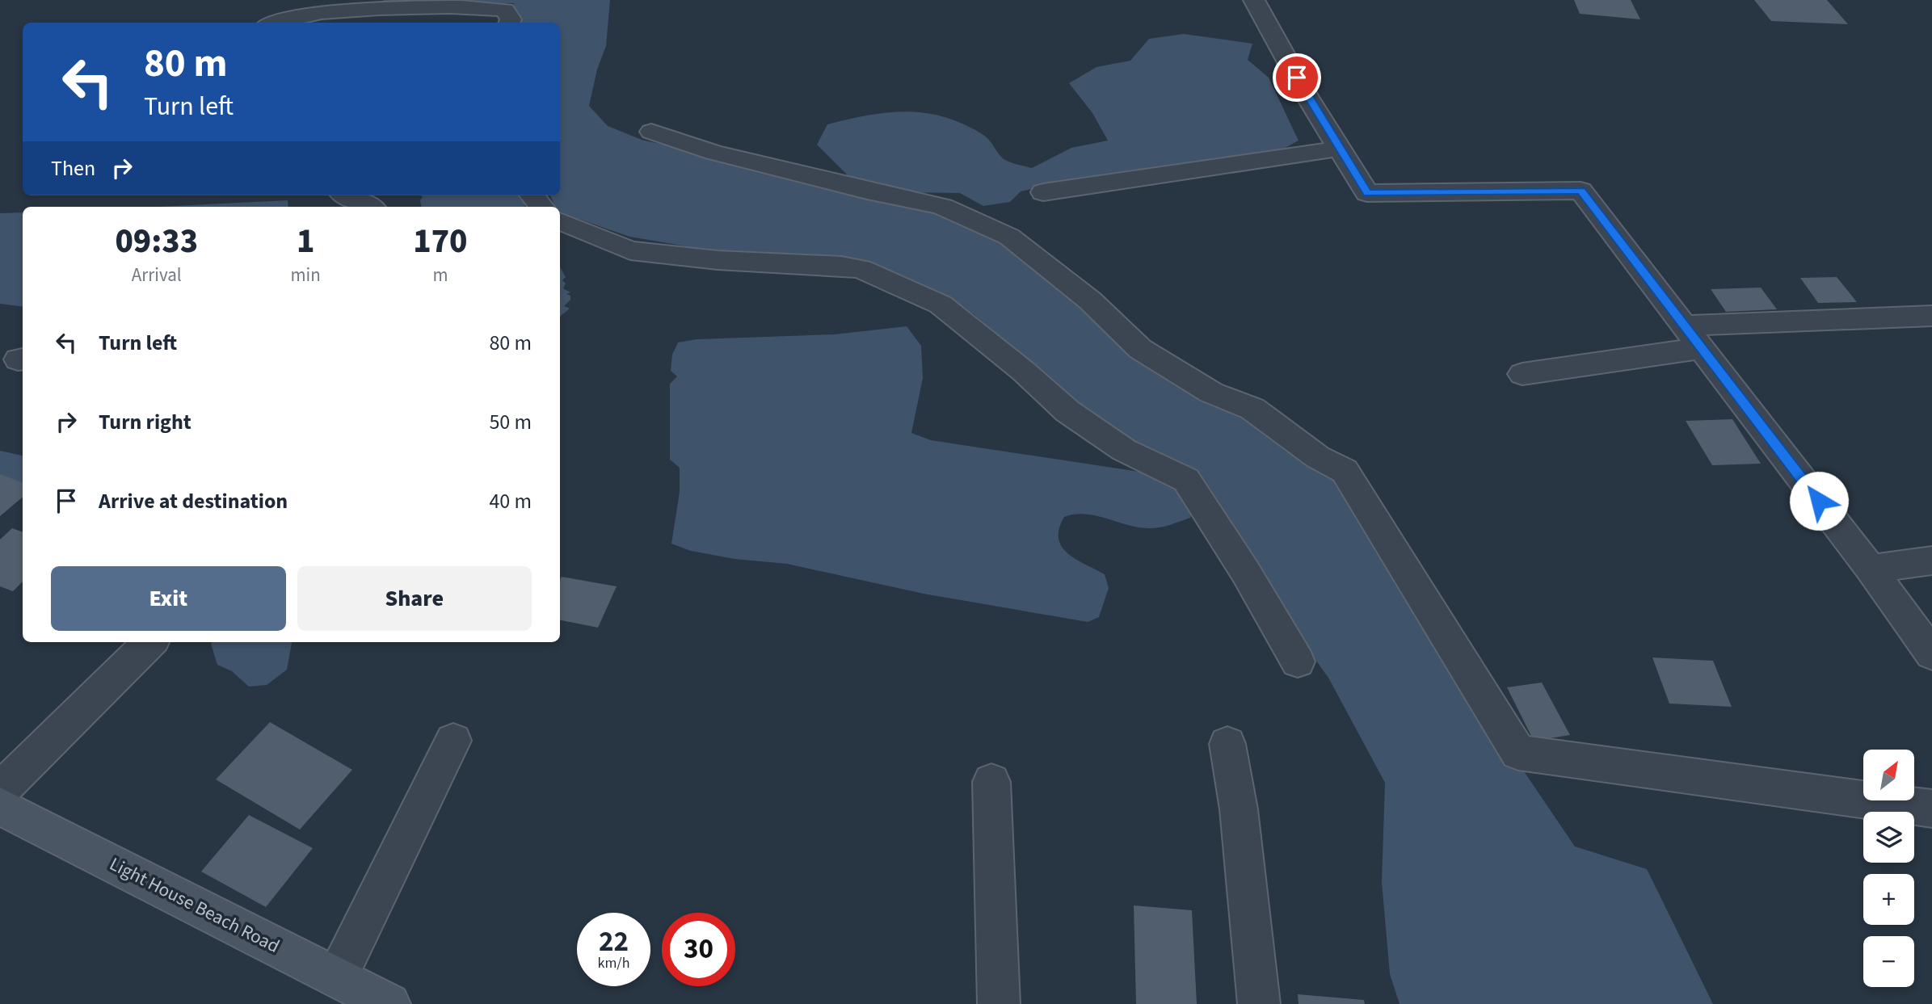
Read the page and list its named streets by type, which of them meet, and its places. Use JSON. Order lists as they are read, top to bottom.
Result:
{
  "streets": {
    "main road": ["Light House Beach Road"]
  },
  "north": "top right",
  "page": {
    "turn": ["80 m", "Turn left"],
    "then": "Then",
    "eta": [
      "09:33",
      "Arrival",
      "1",
      "min",
      "170",
      "m"
    ],
    "list": [
      {
        "name": "Turn left",
        "value": "80 m"
      },
      {
        "name": "Turn right",
        "value": "50 m"
      },
      {
        "name": "Arrive at destination",
        "value": "40 m"
      }
    ],
    "buttons": ["Exit", "Share"],
    "map_buttons": ["+", "−"],
    "speed": "22 km/h",
    "limit": "30"
  }
}
